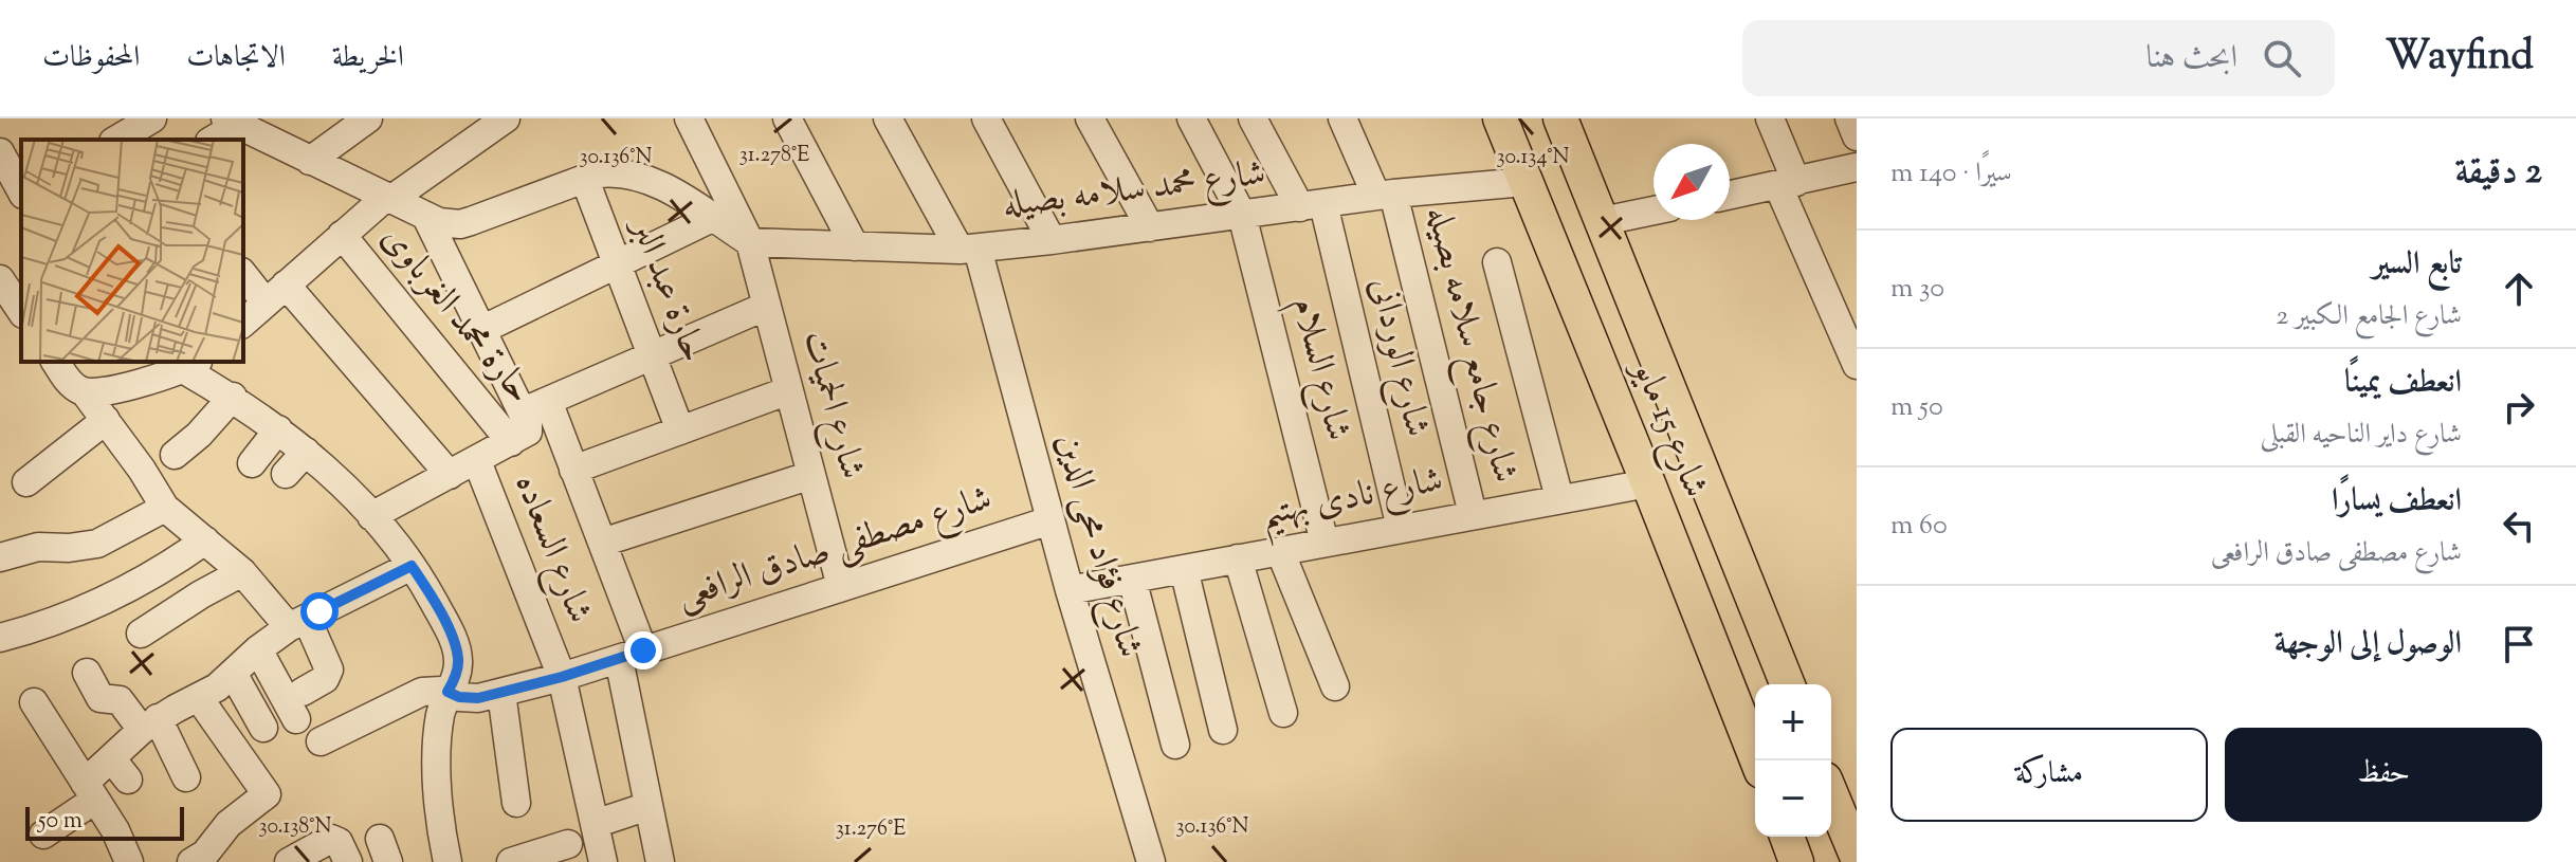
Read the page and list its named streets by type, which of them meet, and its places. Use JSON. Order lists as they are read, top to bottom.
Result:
{
  "streets": {
    "main road": ["شارع 15 مايو"],
    "street": [
      "شارع محمد سلامه بصيله",
      "حارة عبد البر",
      "حارة محمد الغرباوى",
      "شارع جامع سلامه بصيله",
      "شارع الوردانى",
      "شارع السلام",
      "شارع الحميات",
      "شارع نادى بهتيم",
      "شارع فؤاد محى الدين",
      "شارع السعاده",
      "شارع مصطفى صادق الرافعى"
    ]
  },
  "crossings": [
    ["شارع محمد سلامه بصيله", "شارع جامع سلامه بصيله"],
    ["شارع محمد سلامه بصيله", "شارع الوردانى"],
    ["شارع محمد سلامه بصيله", "شارع السلام"],
    ["شارع محمد سلامه بصيله", "شارع الحميات"],
    ["شارع محمد سلامه بصيله", "شارع 15 مايو"],
    ["شارع محمد سلامه بصيله", "شارع فؤاد محى الدين"],
    ["شارع جامع سلامه بصيله", "شارع نادى بهتيم"],
    ["شارع الوردانى", "شارع نادى بهتيم"],
    ["شارع السلام", "شارع نادى بهتيم"],
    ["شارع الحميات", "شارع مصطفى صادق الرافعى"],
    ["شارع 15 مايو", "شارع نادى بهتيم"],
    ["شارع نادى بهتيم", "شارع فؤاد محى الدين"],
    ["شارع فؤاد محى الدين", "شارع مصطفى صادق الرافعى"],
    ["شارع السعاده", "شارع مصطفى صادق الرافعى"]
  ],
  "scale_bar": "50 m",
  "north": "bottom left",
  "page": {
    "header": "Wayfind",
    "search": "ابحث هنا",
    "nav": ["الخريطة", "الاتجاهات", "المحفوظات"],
    "heading": ["2 دقيقة", "سيرًا · 140 m"],
    "list": [
      ["تابع السير", "شارع الجامع الكبير 2", "30 m"],
      ["انعطف يمينًا", "شارع داير الناحيه القبلى", "50 m"],
      ["انعطف يسارًا", "شارع مصطفى صادق الرافعى", "60 m"],
      "الوصول إلى الوجهة"
    ],
    "map_buttons": ["+", "−"],
    "buttons": ["حفظ", "مشاركة"],
    "scale": "50 m"
  },
  "coordinates": [
    "31.278°E",
    "30.136°N",
    "30.134°N",
    "30.138°N",
    "31.276°E"
  ]
}
